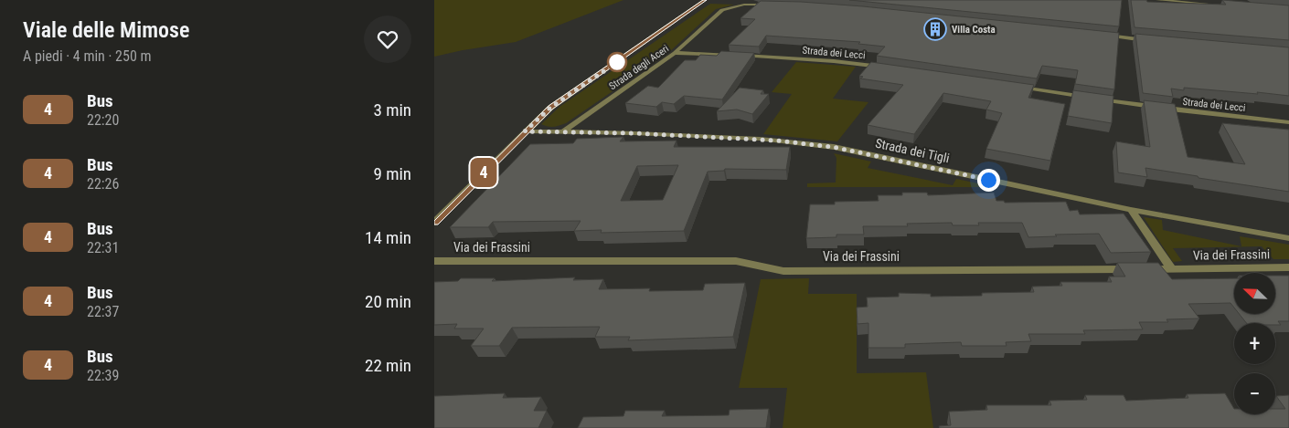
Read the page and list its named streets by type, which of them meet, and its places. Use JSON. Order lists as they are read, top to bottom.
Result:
{
  "streets": {
    "street": [
      "Strada dei Lecci",
      "Strada degli Aceri",
      "Strada dei Tigli",
      "Via dei Frassini"
    ]
  },
  "crossings": [
    ["Strada dei Lecci", "Strada degli Aceri"],
    ["Strada degli Aceri", "Strada dei Tigli"]
  ],
  "places": {
    "building": ["Villa Costa"]
  },
  "lines": ["bus line 4"],
  "north": "top left",
  "page": {
    "heading": ["Viale delle Mimose", "A piedi · 4 min · 250 m"],
    "on_map": "4",
    "list": [
      {
        "mark": "4",
        "name": "Bus",
        "note": "22:20",
        "value": "3 min"
      },
      {
        "mark": "4",
        "name": "Bus",
        "note": "22:26",
        "value": "9 min"
      },
      {
        "mark": "4",
        "name": "Bus",
        "note": "22:31",
        "value": "14 min"
      },
      {
        "mark": "4",
        "name": "Bus",
        "note": "22:37",
        "value": "20 min"
      },
      {
        "mark": "4",
        "name": "Bus",
        "note": "22:39",
        "value": "22 min"
      }
    ],
    "map_buttons": ["+", "−"]
  }
}
